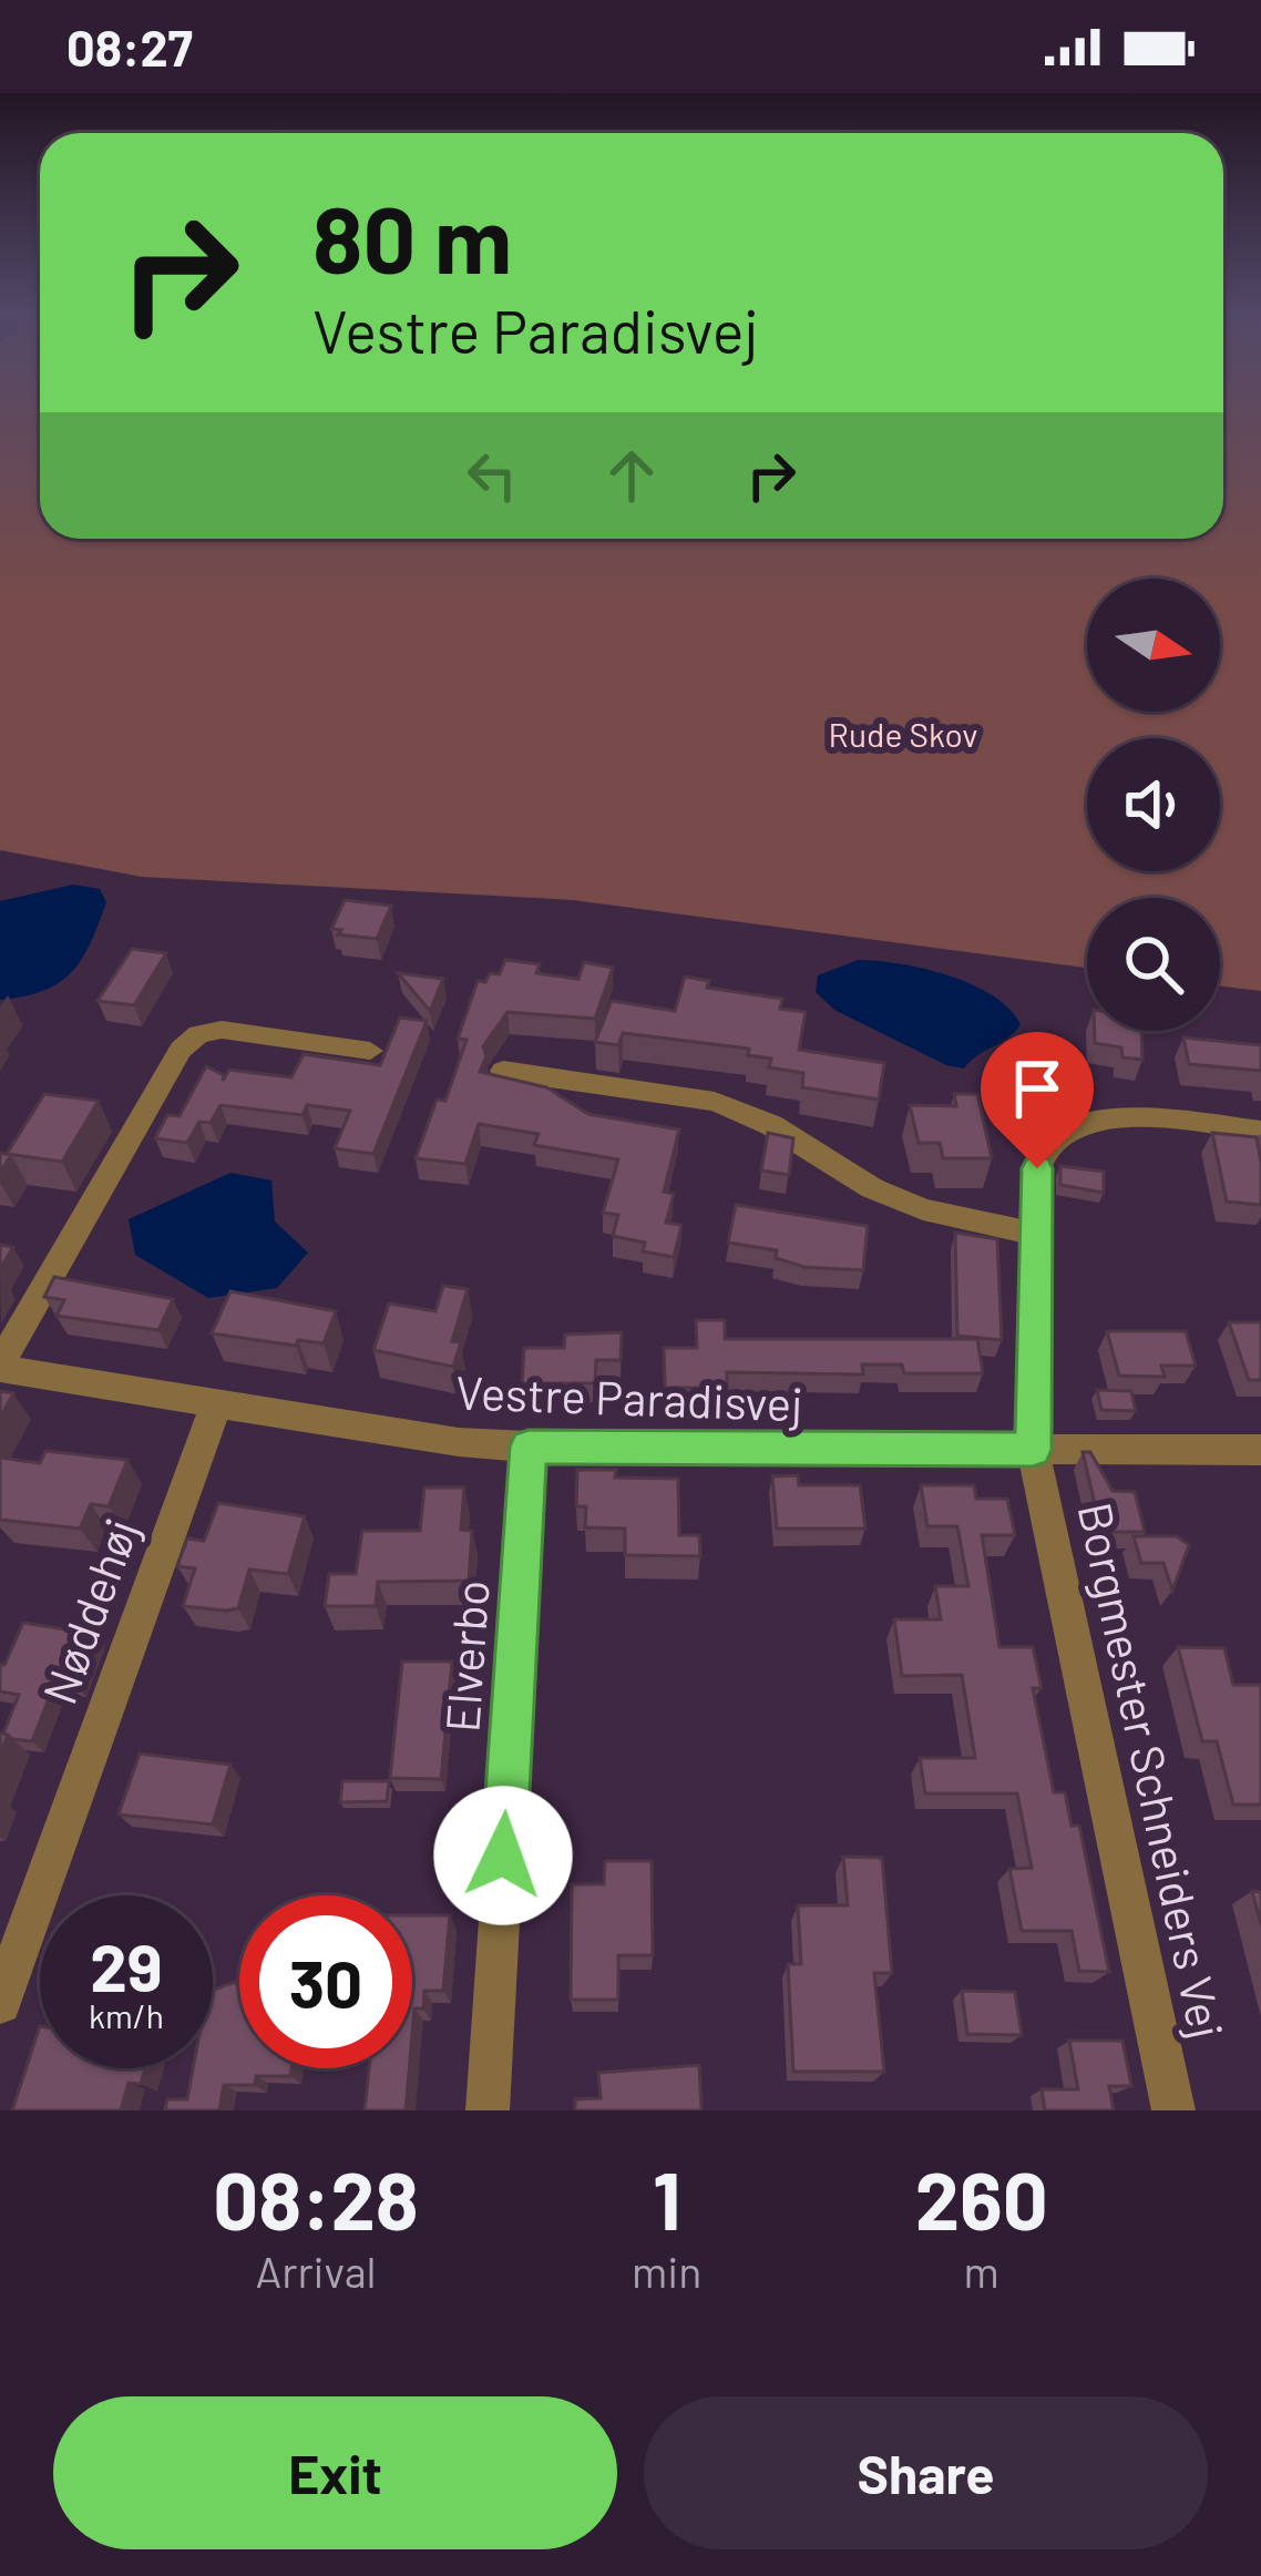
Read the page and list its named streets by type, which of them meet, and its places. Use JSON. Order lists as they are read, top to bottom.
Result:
{
  "streets": {
    "street": [
      "Vestre Paradisvej",
      "Nøddehøj",
      "Elverbo",
      "Borgmester Schneiders Vej"
    ]
  },
  "crossings": [
    ["Vestre Paradisvej", "Nøddehøj"],
    ["Vestre Paradisvej", "Elverbo"],
    ["Vestre Paradisvej", "Borgmester Schneiders Vej"]
  ],
  "parks": ["Rude Skov"],
  "north": "right",
  "page": {
    "status": "08:27",
    "turn": ["80 m", "Vestre Paradisvej"],
    "speed": "29 km/h",
    "limit": "30",
    "eta": [
      "08:28",
      "Arrival",
      "1",
      "min",
      "260",
      "m"
    ],
    "buttons": ["Exit", "Share"]
  }
}
